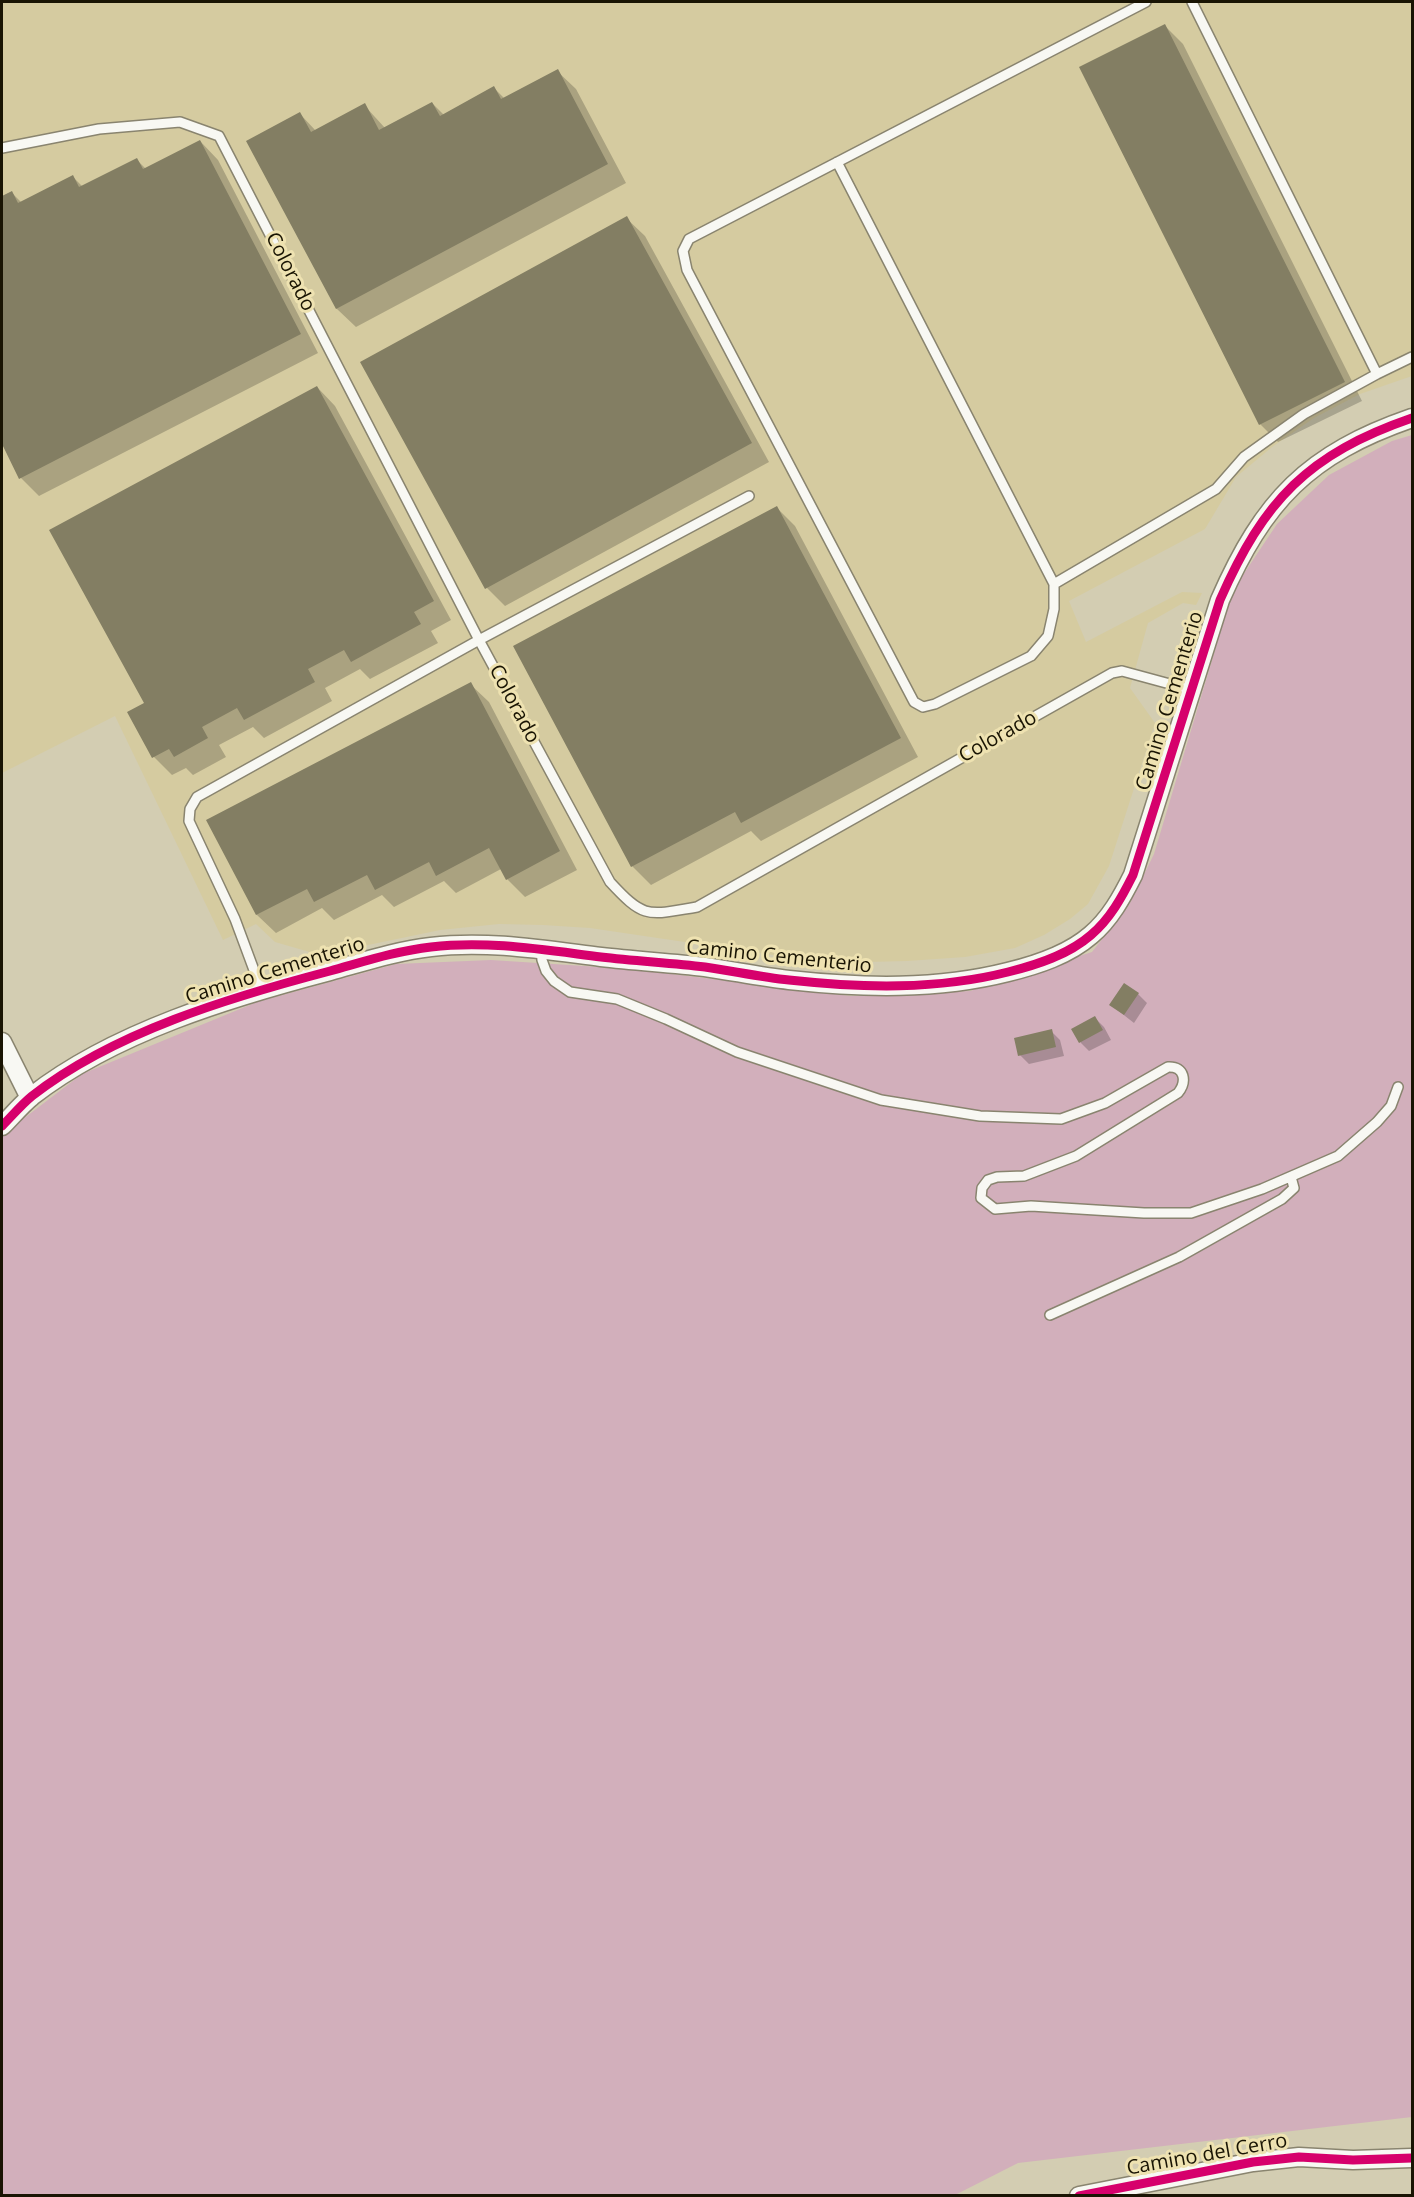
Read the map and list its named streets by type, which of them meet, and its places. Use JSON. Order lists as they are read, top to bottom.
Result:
{
  "streets": {
    "street": ["Camino Cementerio", "Camino del Cerro"],
    "lane": ["Colorado"]
  },
  "crossings": [
    ["Colorado", "Camino Cementerio"]
  ]
}
